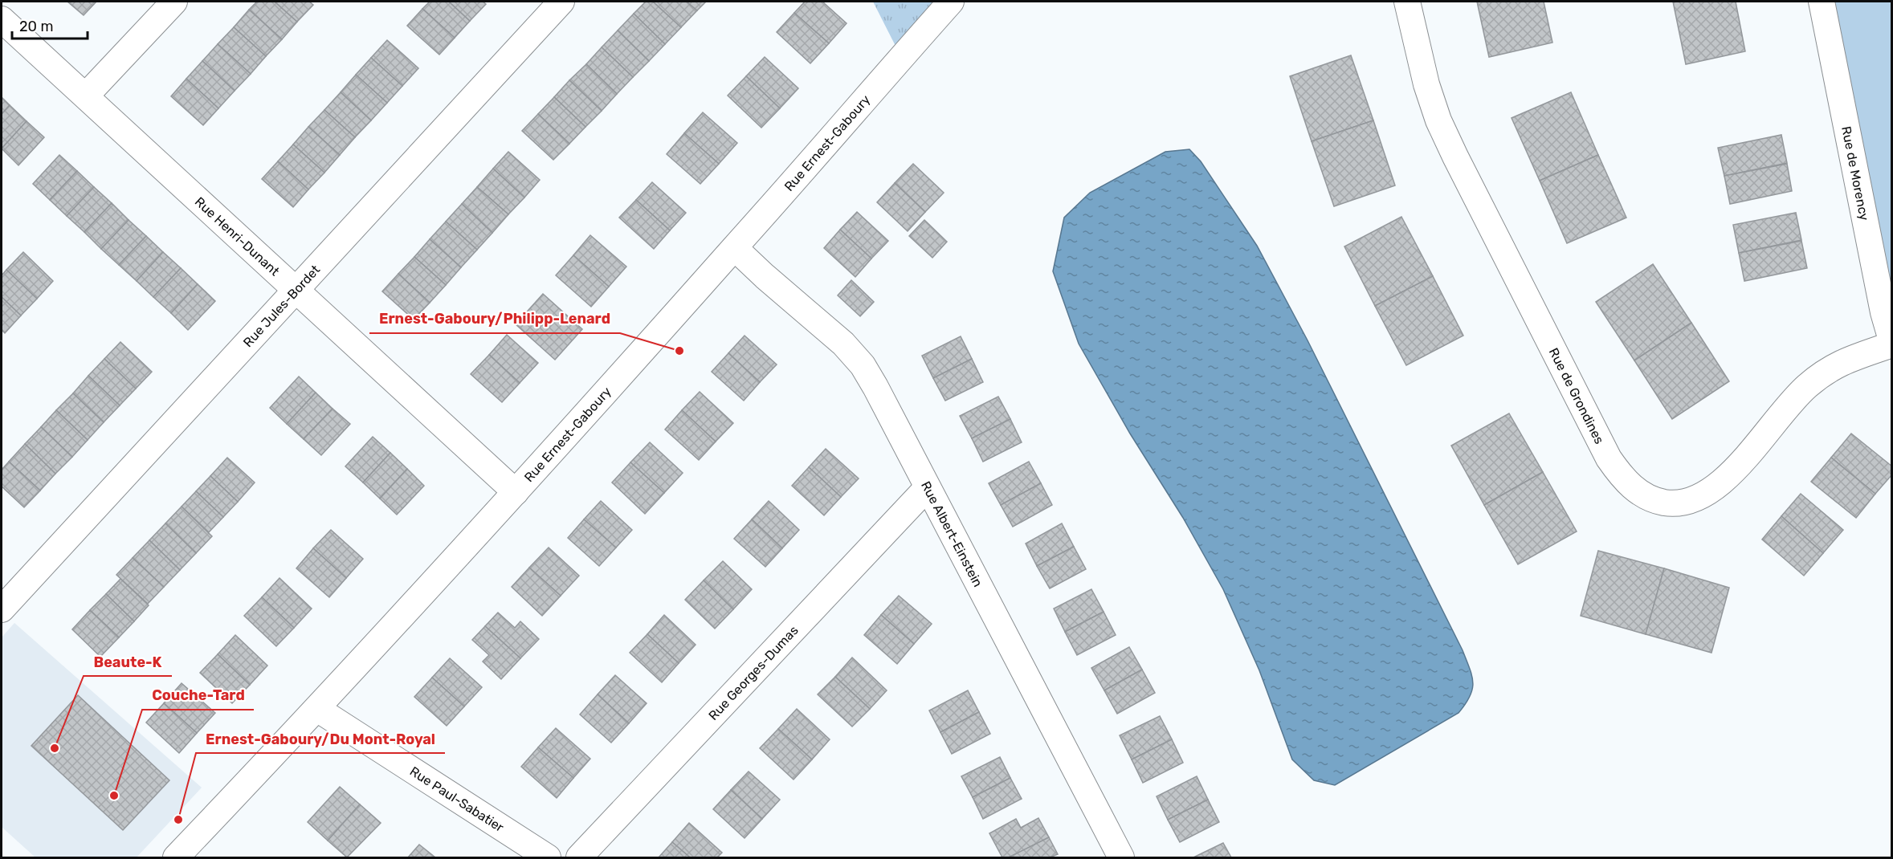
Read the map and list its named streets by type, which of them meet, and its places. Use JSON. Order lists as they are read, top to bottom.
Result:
{
  "streets": {
    "street": [
      "Rue Ernest-Gaboury",
      "Rue de Morency",
      "Rue Henri-Dunant",
      "Rue Jules-Bordet",
      "Rue de Grondines",
      "Rue Albert-Einstein",
      "Rue Georges-Dumas",
      "Rue Paul-Sabatier"
    ]
  },
  "crossings": [
    ["Rue Ernest-Gaboury", "Rue Henri-Dunant"],
    ["Rue Ernest-Gaboury", "Rue Albert-Einstein"],
    ["Rue Ernest-Gaboury", "Rue Paul-Sabatier"],
    ["Rue de Morency", "Rue de Grondines"],
    ["Rue Henri-Dunant", "Rue Jules-Bordet"],
    ["Rue Albert-Einstein", "Rue Georges-Dumas"]
  ],
  "places": [
    "Ernest-Gaboury/Philipp-Lenard",
    "Beaute-K",
    "Couche-Tard",
    "Ernest-Gaboury/Du Mont-Royal"
  ],
  "scale_bar": "20 m"
}
